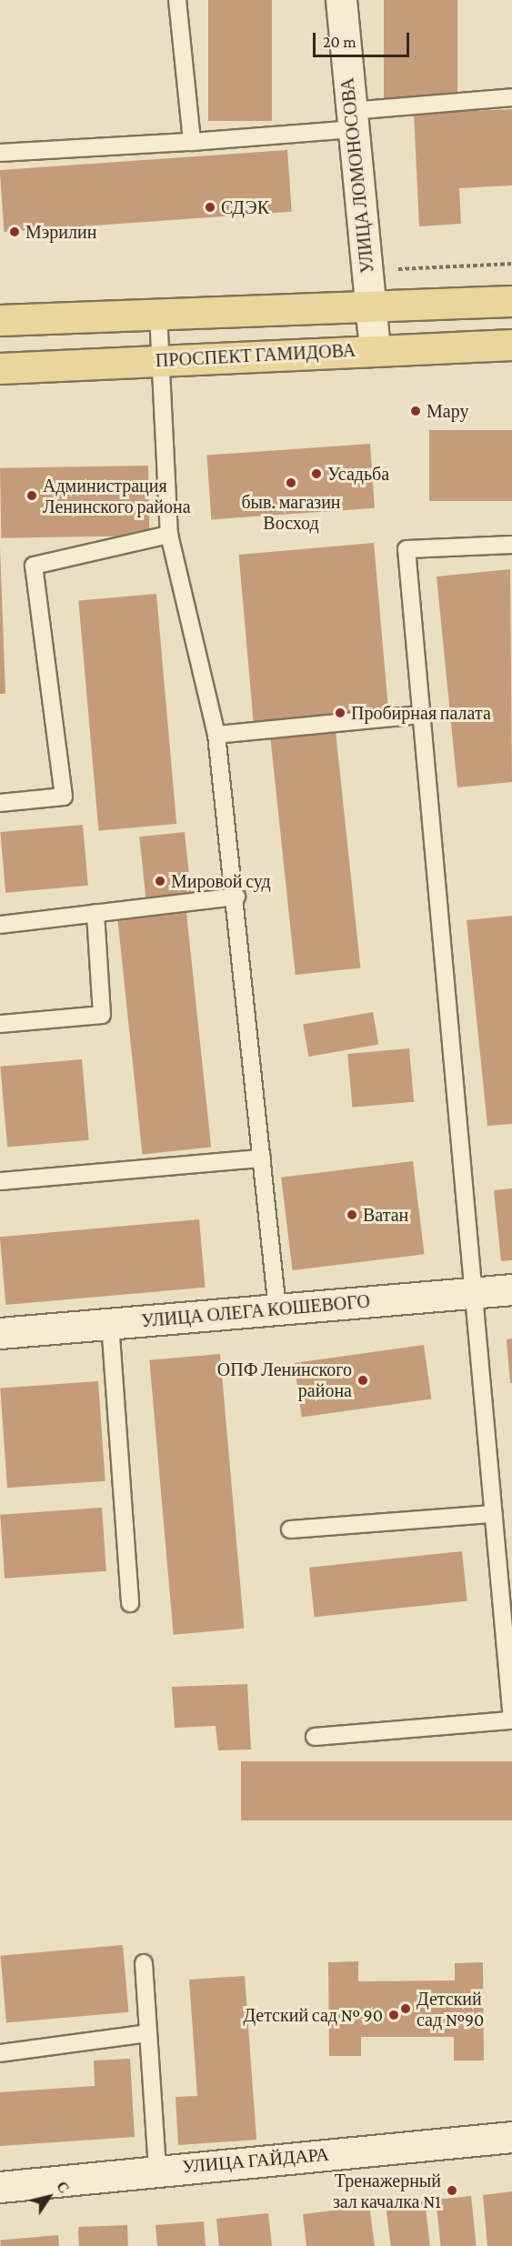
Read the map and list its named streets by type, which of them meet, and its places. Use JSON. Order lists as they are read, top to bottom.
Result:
{
  "streets": {
    "main road": ["ПРОСПЕКТ ГАМИДОВА"],
    "street": ["УЛИЦА ЛОМОНОСОВА", "УЛИЦА ОЛЕГА КОШЕВОГО", "УЛИЦА ГАЙДАРА"]
  },
  "crossings": [
    ["УЛИЦА ЛОМОНОСОВА", "ПРОСПЕКТ ГАМИДОВА"]
  ],
  "places": [
    "СДЭК",
    "Мэрилин",
    "Мару",
    "Усадьба",
    "быв. магазин Восход",
    "Администрация Ленинского района",
    "Пробирная палата",
    "Мировой суд",
    "Ватан",
    "ОПФ Ленинского района",
    "Детский сад №90",
    "Детский сад № 90",
    "Тренажерный зал качалка N1"
  ],
  "scale_bar": "20 m",
  "north": "top right"
}
